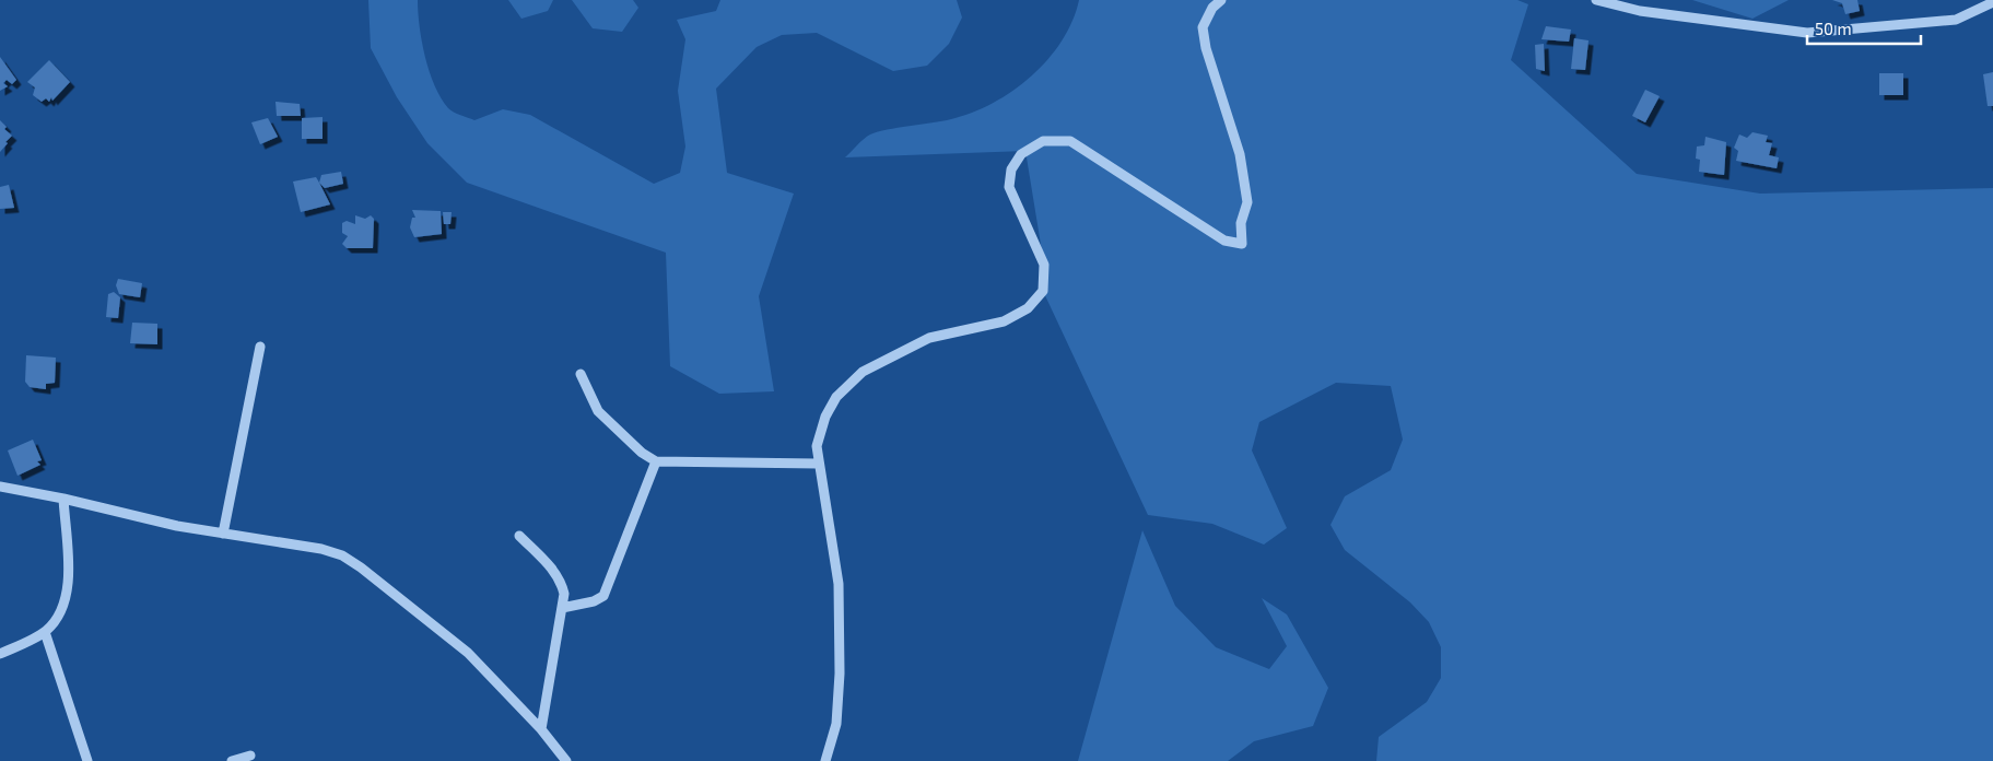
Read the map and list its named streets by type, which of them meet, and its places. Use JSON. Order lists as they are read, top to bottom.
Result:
{
  "scale_bar": "50 m"
}
